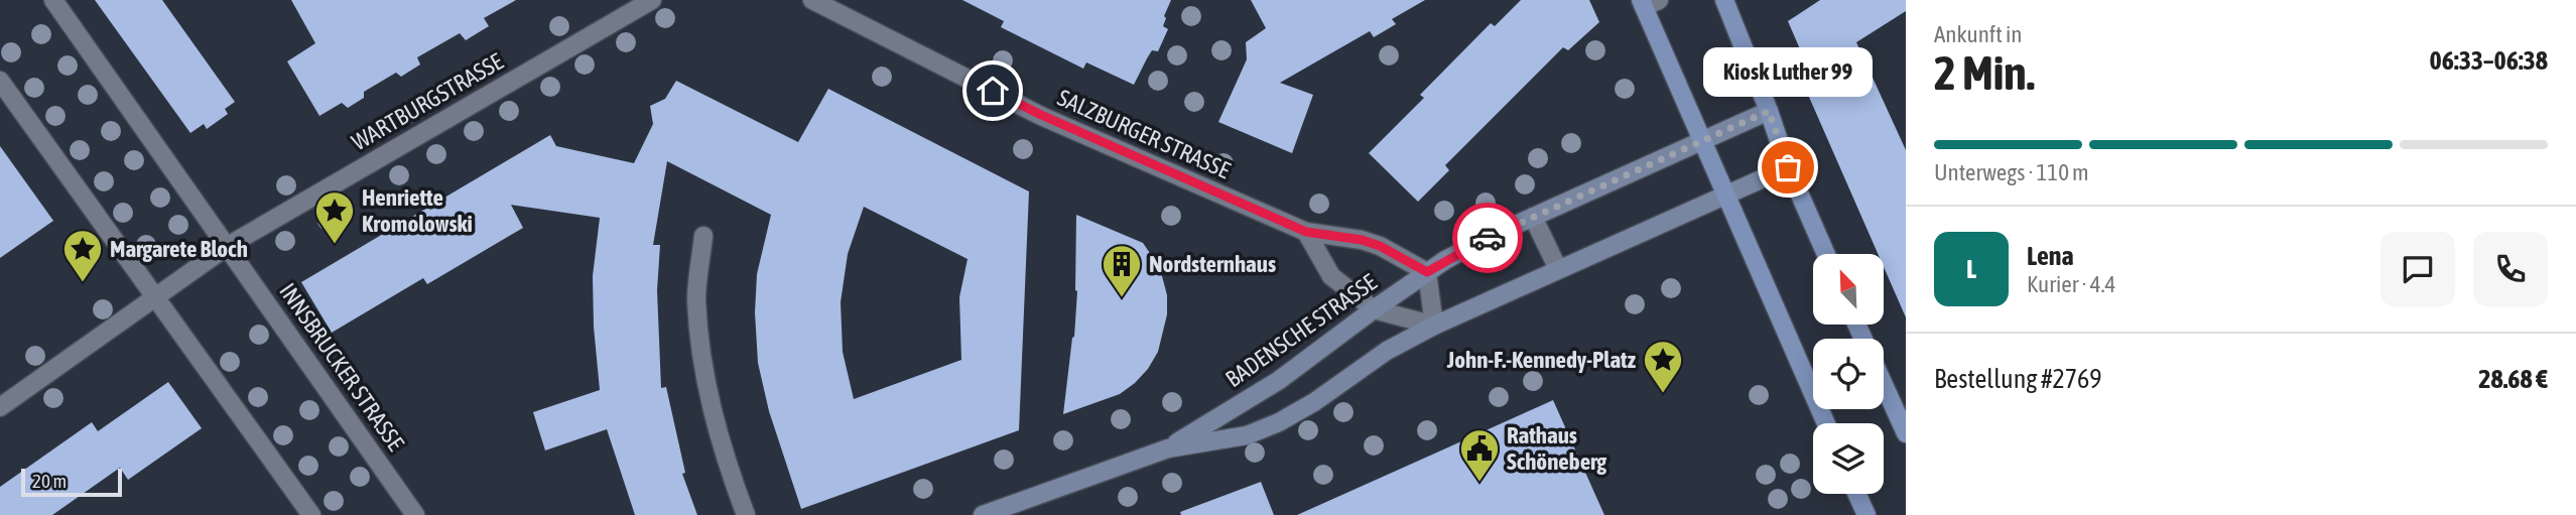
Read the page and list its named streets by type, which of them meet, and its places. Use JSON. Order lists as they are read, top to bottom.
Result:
{
  "streets": {
    "street": [
      "WARTBURGSTRASSE",
      "SALZBURGER STRASSE",
      "BADENSCHE STRASSE",
      "INNSBRUCKER STRASSE"
    ]
  },
  "crossings": [
    ["WARTBURGSTRASSE", "INNSBRUCKER STRASSE"],
    ["SALZBURGER STRASSE", "BADENSCHE STRASSE"]
  ],
  "places": {
    "other": ["Kiosk Luther 99"],
    "place": ["Henriette Kromolowski", "Margarete Bloch", "John-F.-Kennedy-Platz"],
    "building": ["Nordsternhaus"],
    "public building": ["Rathaus Schöneberg"]
  },
  "scale_bar": "20 m",
  "north": "top left",
  "page": {
    "heading": ["2 Min.", "Ankunft in", "06:33–06:38"],
    "panel": [
      "Lena",
      "Kurier · 4.4",
      "Bestellung #2769",
      "28.68 €"
    ],
    "bubble": "Kiosk Luther 99",
    "bar": "Unterwegs · 110 m",
    "round": "L",
    "scale": "20 m"
  }
}
